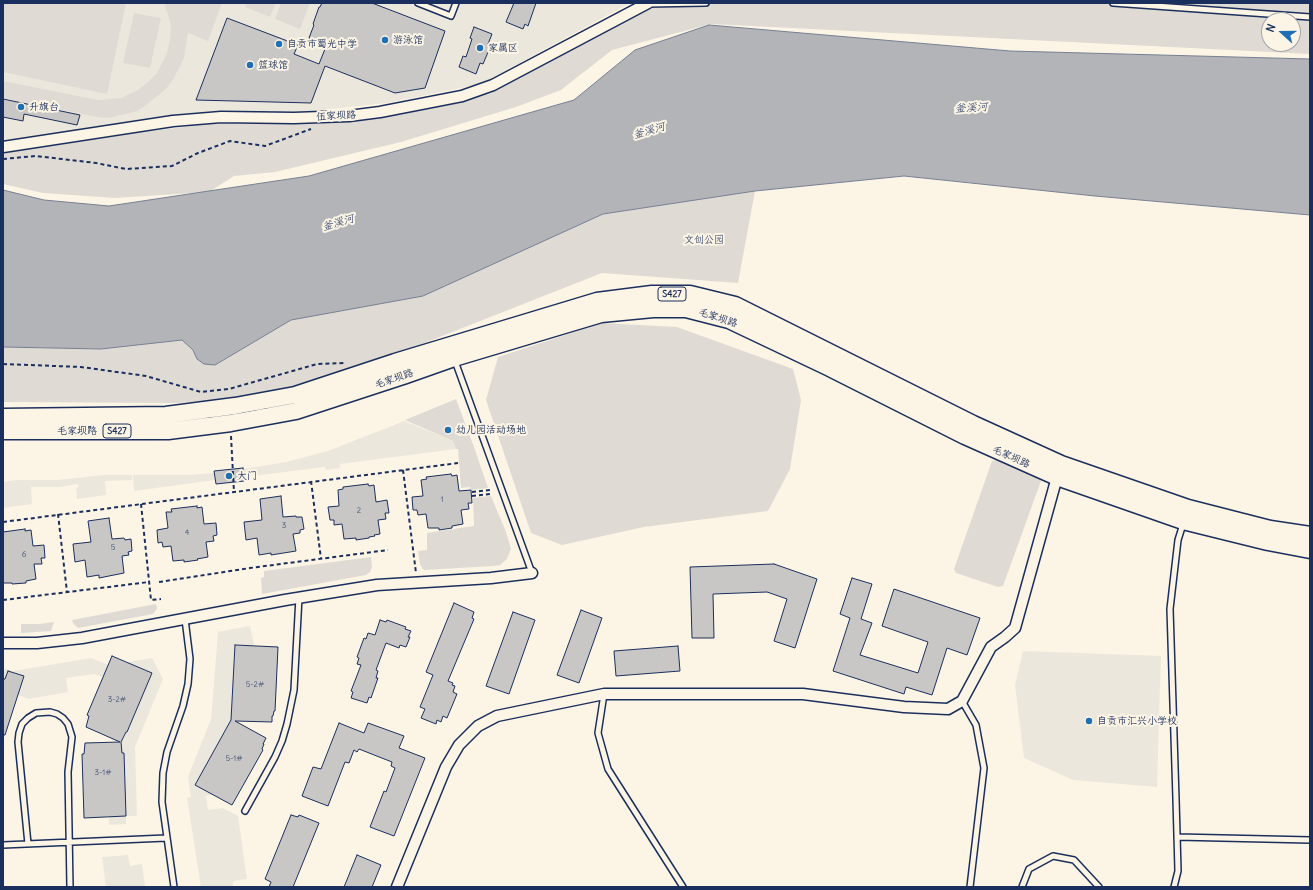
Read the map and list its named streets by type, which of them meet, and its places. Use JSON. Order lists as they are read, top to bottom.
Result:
{
  "streets": {
    "main road": ["S427", "毛家坝路"],
    "street": ["伍家坝路"]
  },
  "water": ["釜溪河"],
  "parks": ["文创公园"],
  "places": [
    "游泳馆",
    "自贡市蜀光中学",
    "家属区",
    "篮球馆",
    "升旗台",
    "幼儿园活动场地",
    "大门",
    "自贡市汇兴小学校"
  ],
  "house_numbers": [
    "1",
    "2",
    "3",
    "4",
    "5",
    "6",
    "5-2#",
    "3-2#",
    "5-1#",
    "3-1#"
  ],
  "north": "left"
}
